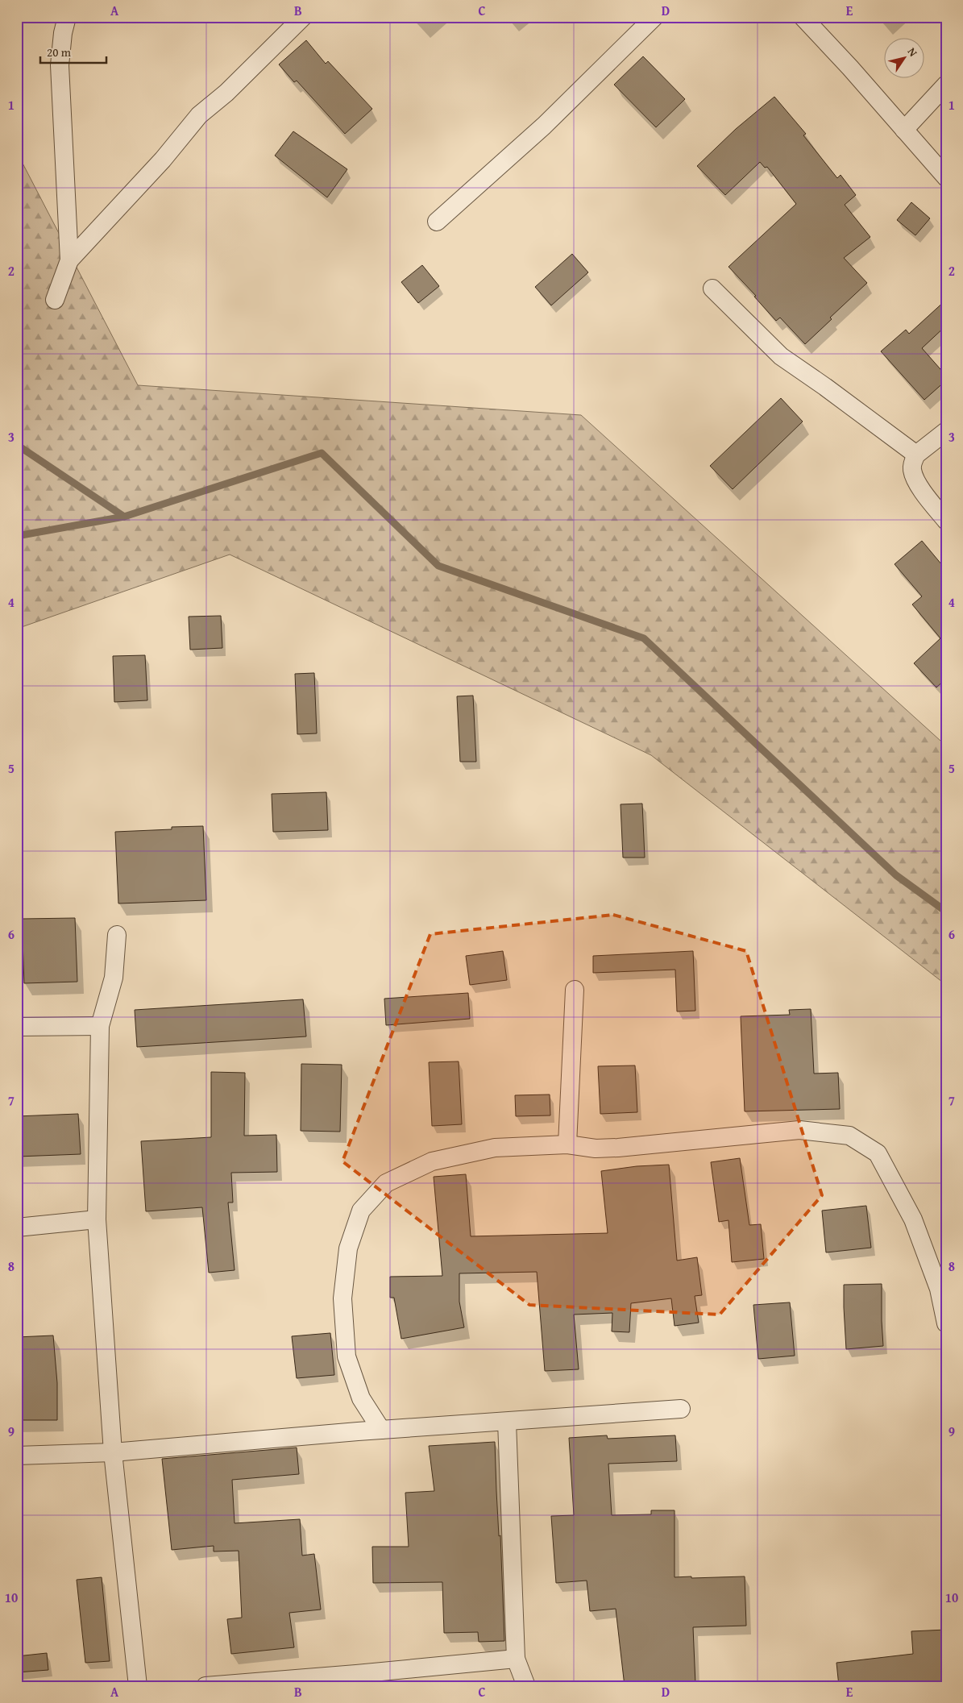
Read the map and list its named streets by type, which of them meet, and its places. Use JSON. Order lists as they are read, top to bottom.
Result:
{
  "scale_bar": "20 m",
  "north": "top right",
  "grid": {
    "columns": [
      "A",
      "B",
      "C",
      "D",
      "E"
    ],
    "rows": [
      "1",
      "2",
      "3",
      "4",
      "5",
      "6",
      "7",
      "8",
      "9",
      "10"
    ]
  }
}
